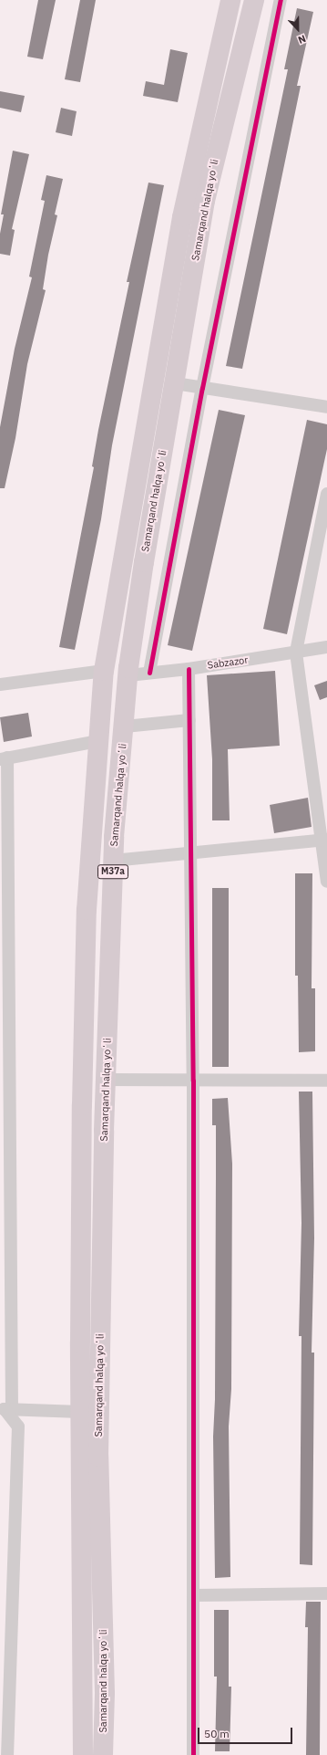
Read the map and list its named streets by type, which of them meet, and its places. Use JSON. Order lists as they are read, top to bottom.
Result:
{
  "streets": {
    "highway": ["Samarqand halqa yoʻli", "M37a"],
    "street": ["Sabzazor"]
  },
  "crossings": [
    ["Samarqand halqa yoʻli", "Sabzazor"]
  ],
  "scale_bar": "50 m",
  "north": "bottom"
}
